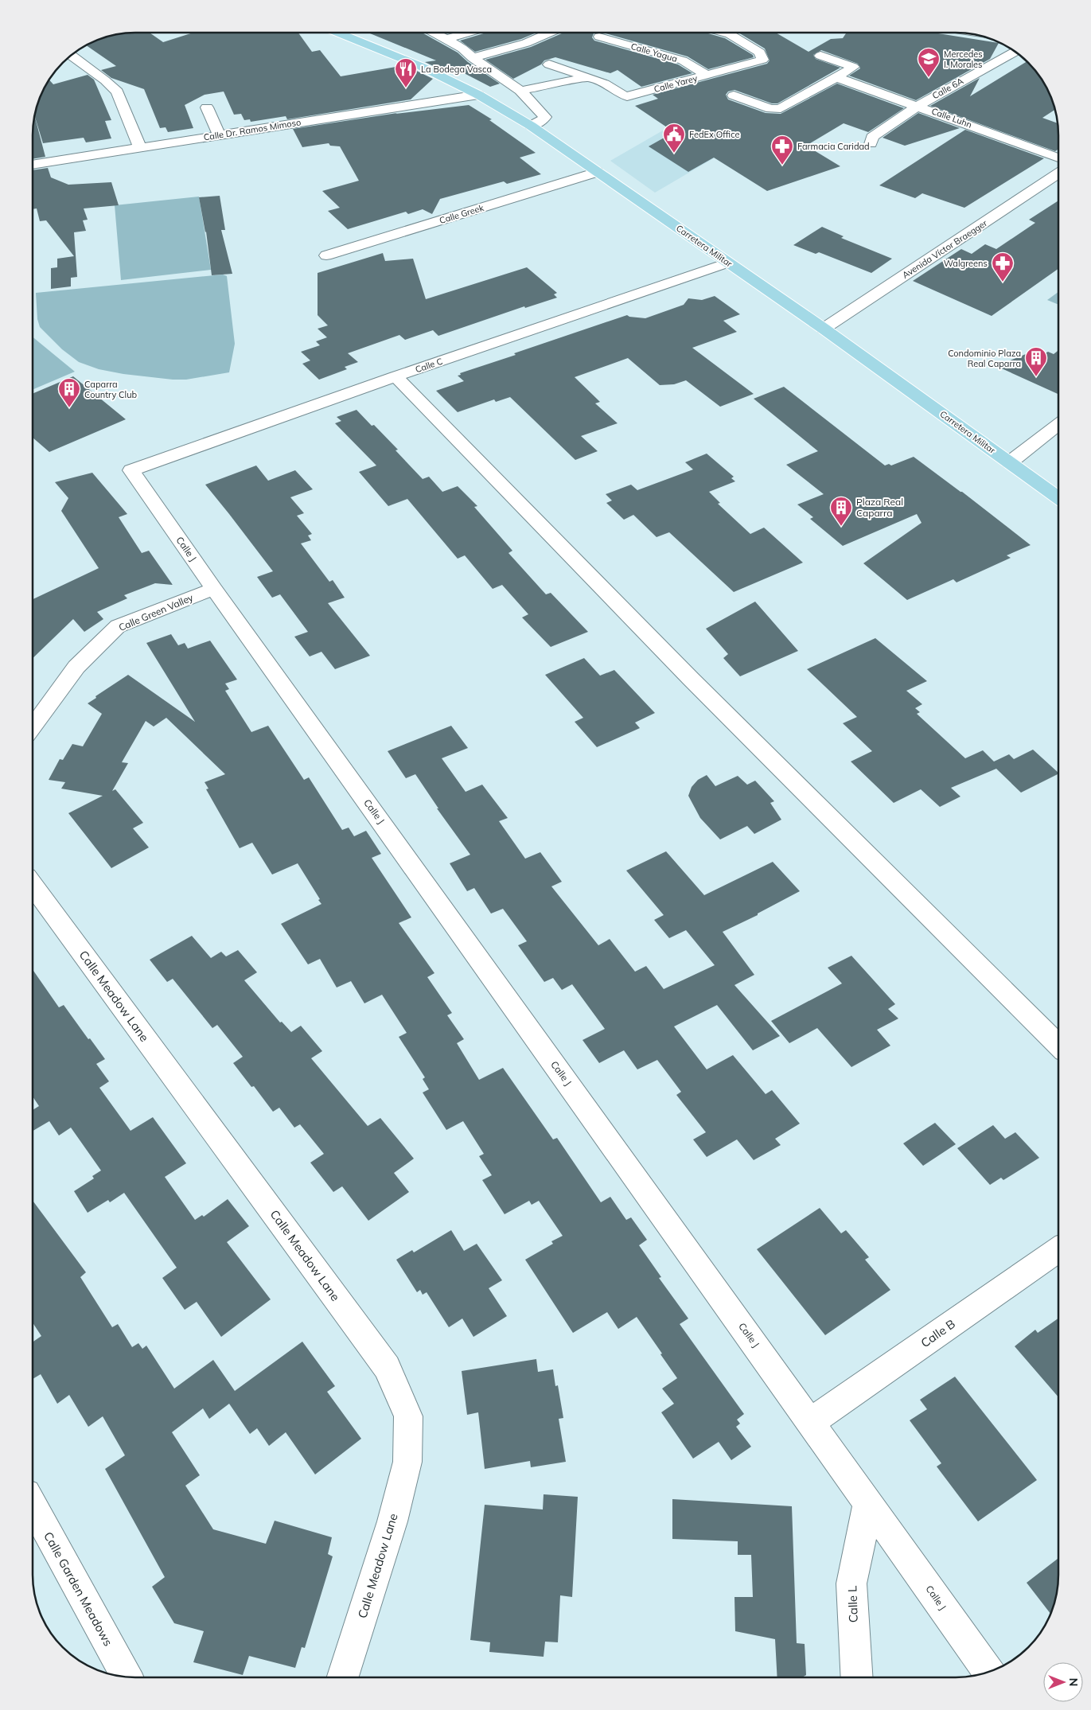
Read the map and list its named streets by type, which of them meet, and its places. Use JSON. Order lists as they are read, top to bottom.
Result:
{
  "streets": {
    "main road": ["Carretera Militar"],
    "street": [
      "Calle Yagua",
      "Calle Yarey",
      "Calle 6A",
      "Calle Luhn",
      "Calle Dr. Ramos Mimoso",
      "Calle Greek",
      "Avenida Víctor Braegger",
      "Calle C",
      "Calle J",
      "Calle Green Valley",
      "Calle Meadow Lane",
      "Calle B",
      "Calle Garden Meadows",
      "Calle L"
    ]
  },
  "crossings": [
    ["Calle Yagua", "Calle Yarey"],
    ["Calle 6A", "Calle Luhn"],
    ["Calle Dr. Ramos Mimoso", "Carretera Militar"],
    ["Calle Greek", "Carretera Militar"],
    ["Carretera Militar", "Avenida Víctor Braegger"],
    ["Carretera Militar", "Calle C"],
    ["Calle C", "Calle J"],
    ["Calle J", "Calle Green Valley"],
    ["Calle J", "Calle B"],
    ["Calle J", "Calle L"]
  ],
  "places": {
    "school or university": ["Mercedes I. Morales"],
    "restaurant": ["La Bodega Vasca"],
    "public building": ["FedEx Office"],
    "pharmacy": ["Farmacia Caridad", "Walgreens"],
    "building": ["Condominio Plaza Real Caparra", "Caparra Country Club", "Plaza Real Caparra"]
  },
  "north": "right"
}
